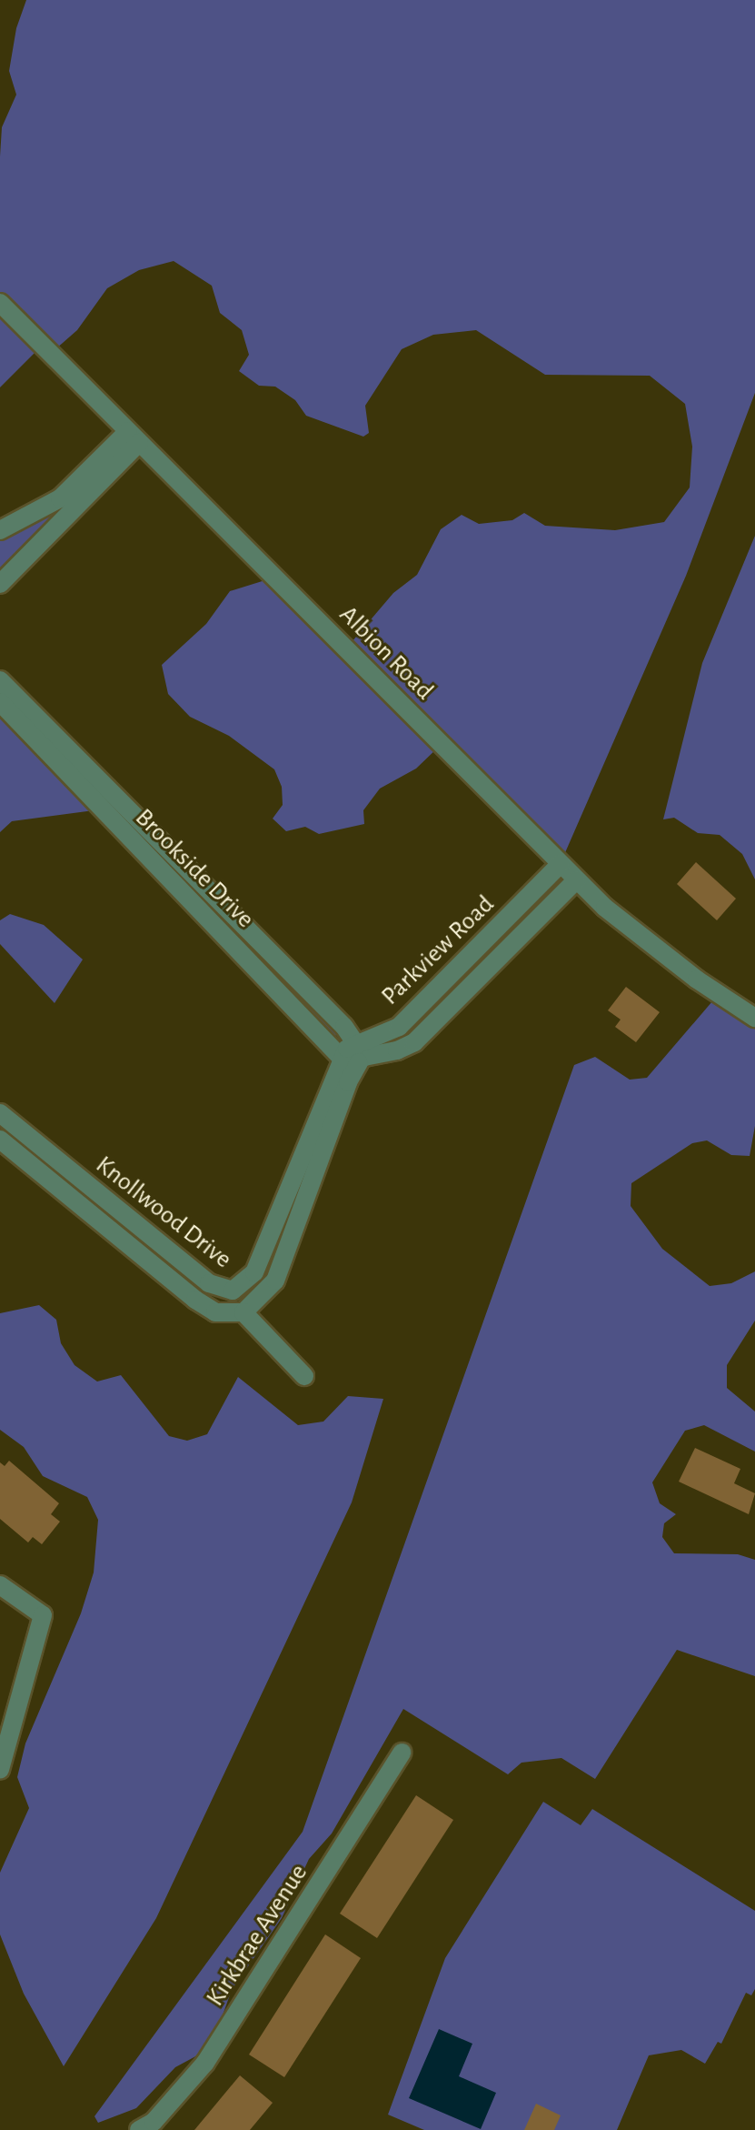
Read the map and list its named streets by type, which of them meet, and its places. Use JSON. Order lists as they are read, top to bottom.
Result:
{
  "streets": {
    "street": [
      "Albion Road",
      "Brookside Drive",
      "Parkview Road",
      "Knollwood Drive",
      "Kirkbrae Avenue"
    ]
  },
  "crossings": [
    ["Albion Road", "Parkview Road"],
    ["Brookside Drive", "Parkview Road"],
    ["Brookside Drive", "Knollwood Drive"],
    ["Parkview Road", "Knollwood Drive"]
  ]
}
